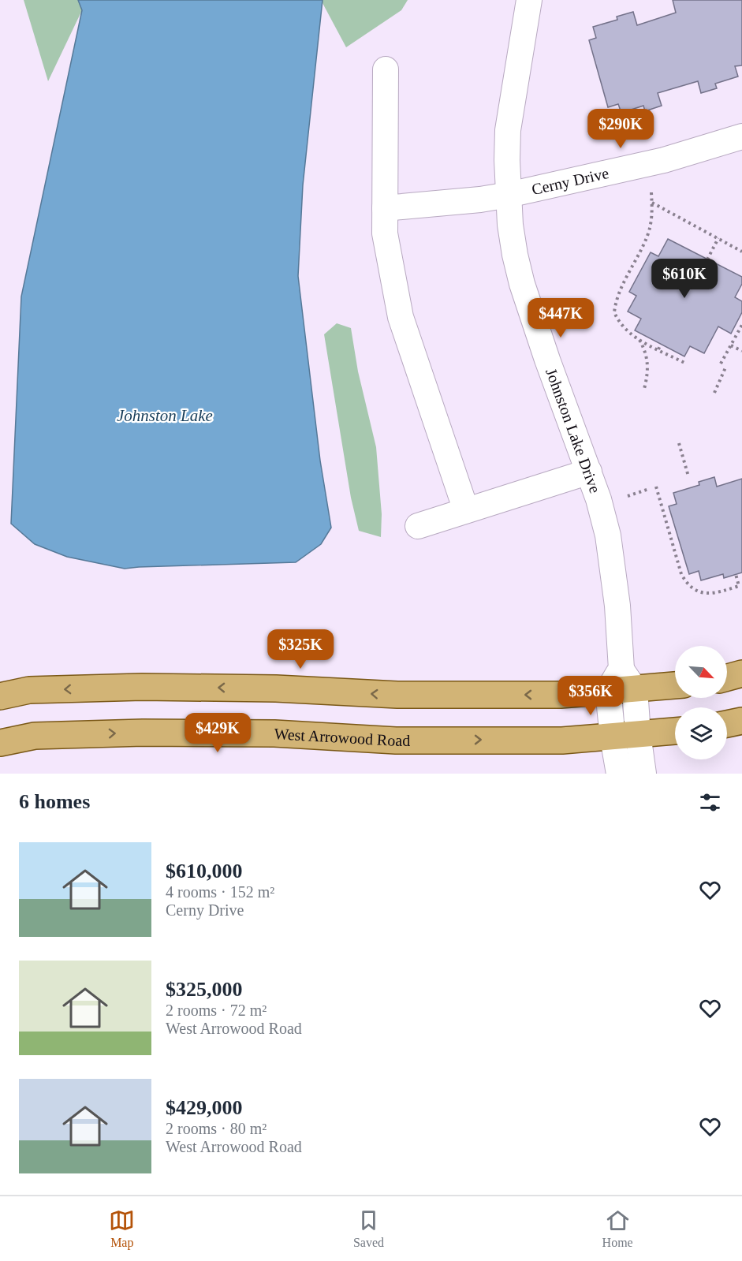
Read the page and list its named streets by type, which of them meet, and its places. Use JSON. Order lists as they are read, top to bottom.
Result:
{
  "streets": {
    "main road": ["West Arrowood Road"],
    "street": ["Cerny Drive", "Johnston Lake Drive"]
  },
  "crossings": [
    ["Cerny Drive", "Johnston Lake Drive"],
    ["Johnston Lake Drive", "West Arrowood Road"]
  ],
  "water": ["Johnston Lake"],
  "north": "bottom right",
  "page": {
    "price": [
      "$290K",
      "$610K",
      "$447K",
      "$325K",
      "$356K",
      "$429K"
    ],
    "heading": "6 homes",
    "list": [
      {
        "name": "$610,000",
        "note": "4 rooms · 152 m² · Cerny Drive"
      },
      {
        "name": "$325,000",
        "note": "2 rooms · 72 m² · West Arrowood Road"
      },
      {
        "name": "$429,000",
        "note": "2 rooms · 80 m² · West Arrowood Road"
      }
    ],
    "tabs": ["Map", "Saved", "Home"]
  }
}
